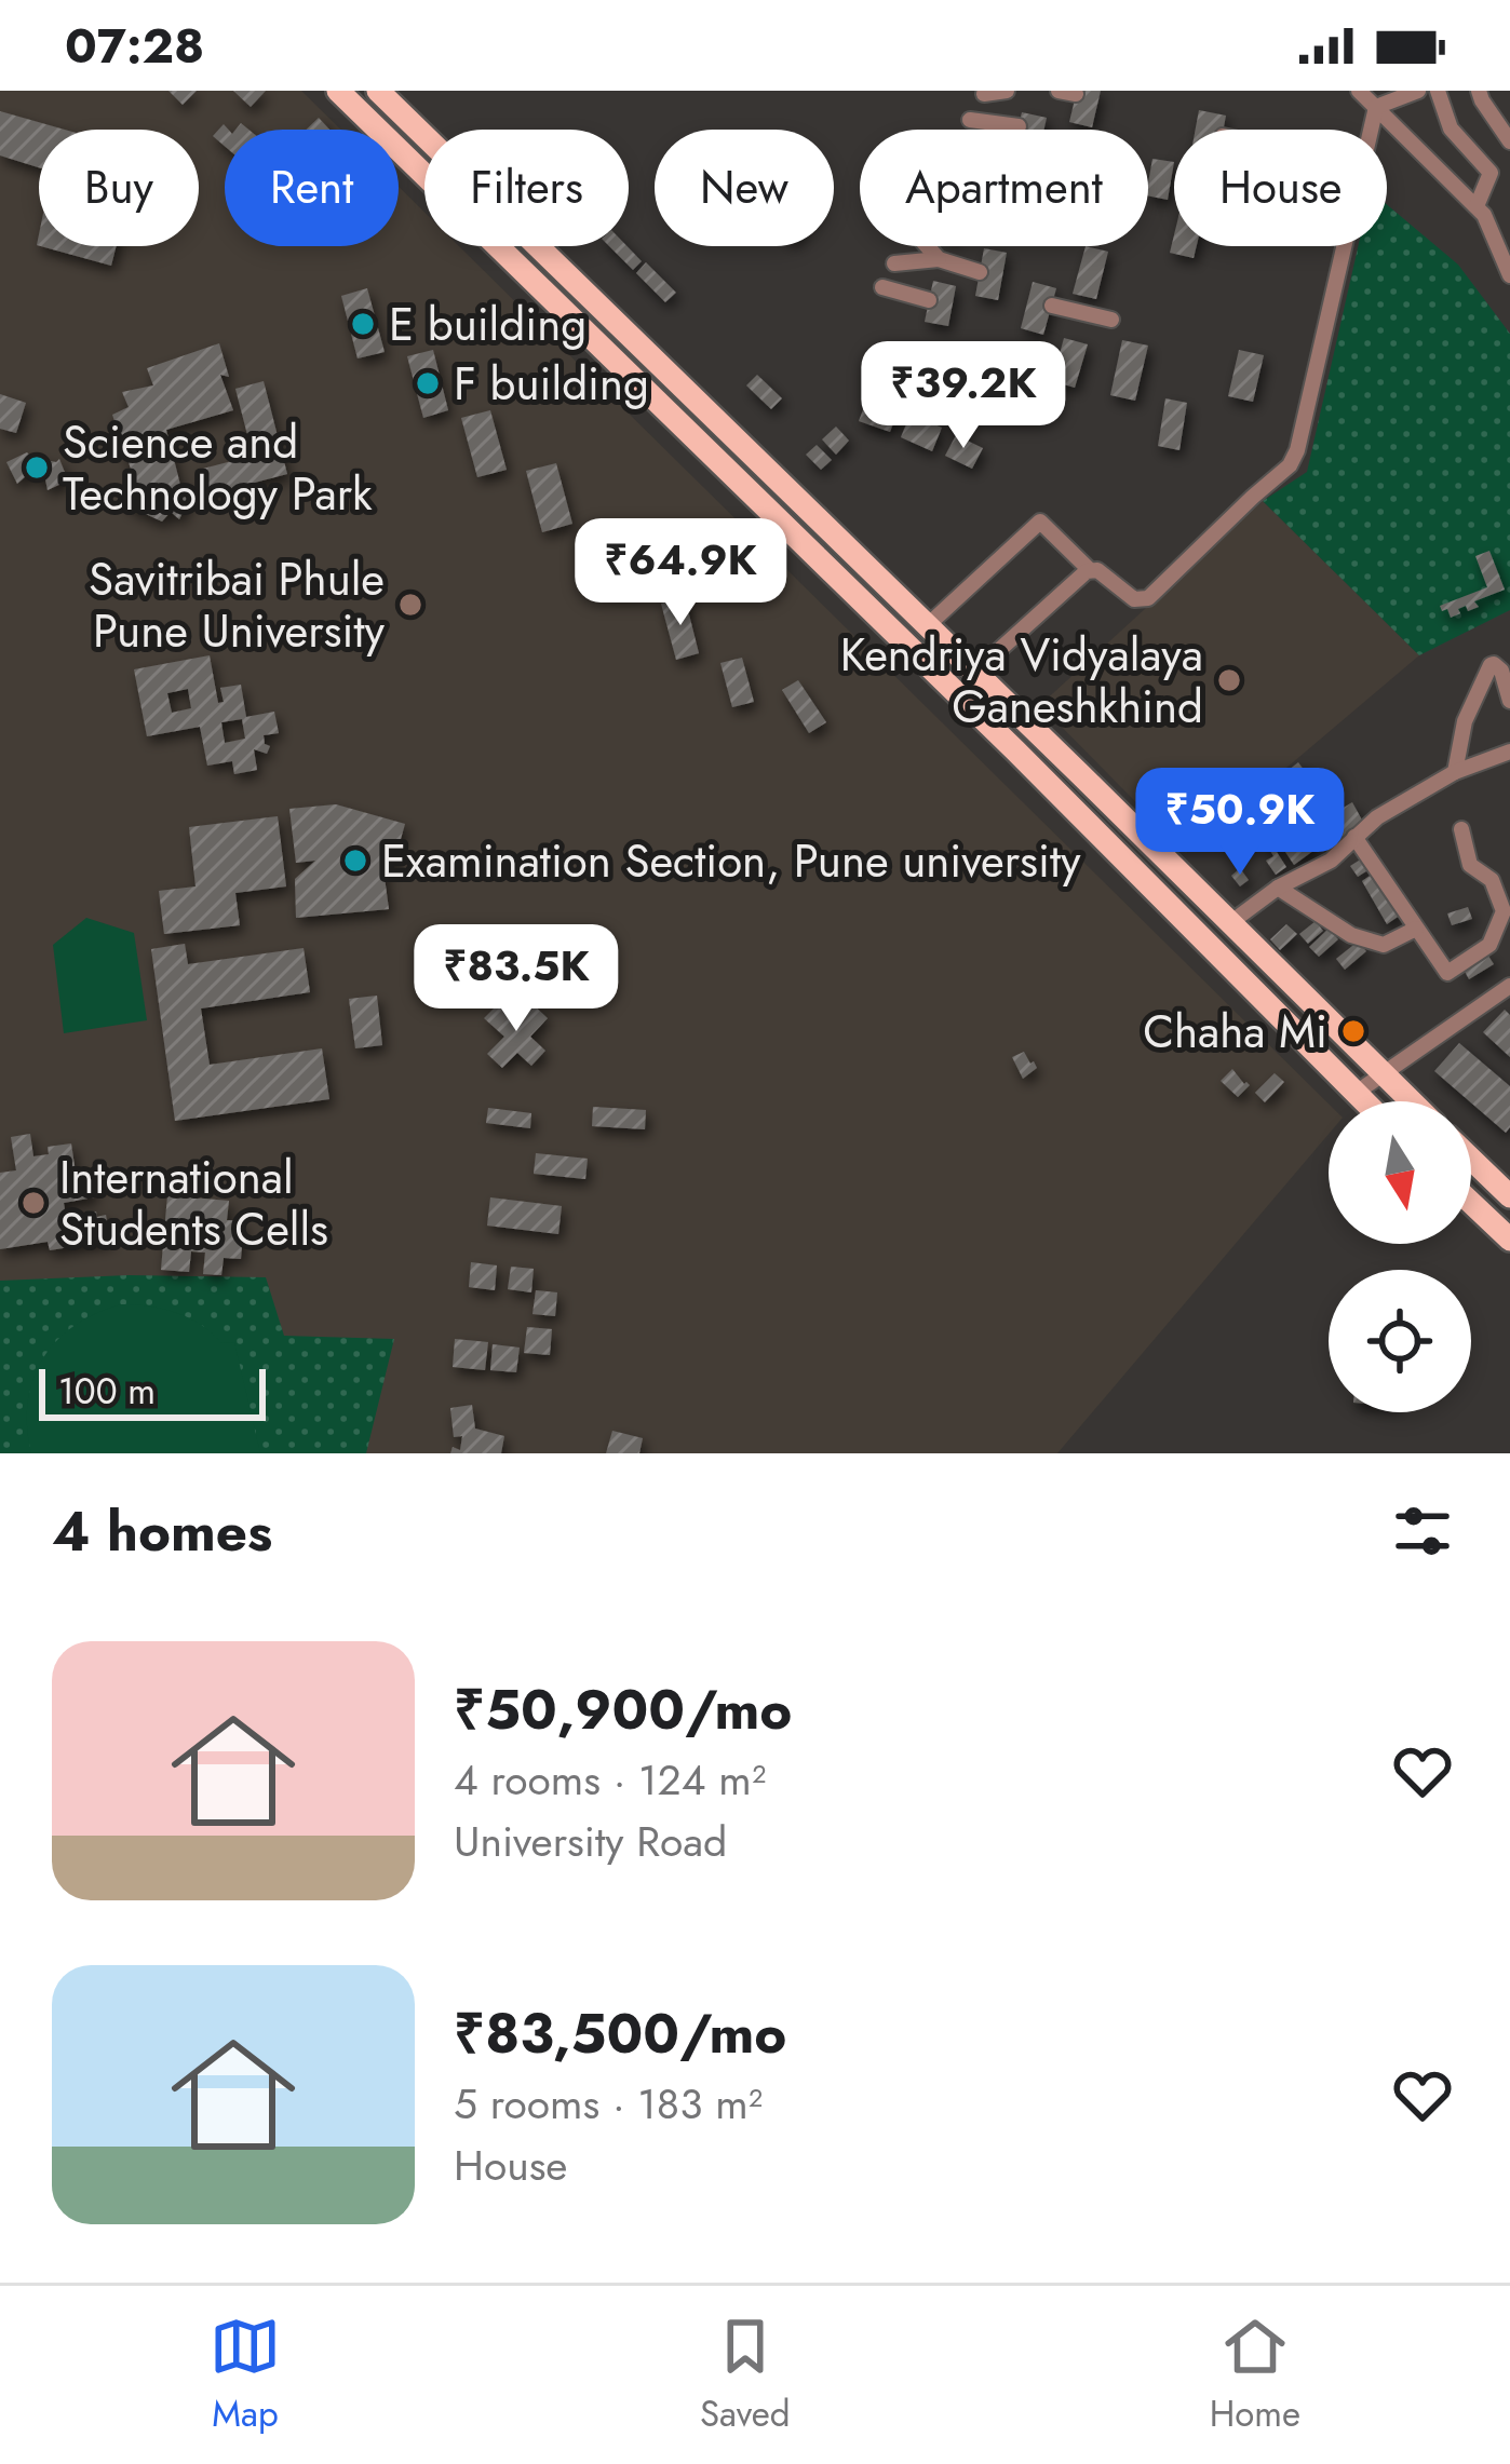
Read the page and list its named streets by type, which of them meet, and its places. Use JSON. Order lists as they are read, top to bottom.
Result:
{
  "places": [
    "E building",
    "F building",
    "Science and Technology Park",
    "Savitribai Phule Pune University",
    "Kendriya Vidyalaya Ganeshkhind",
    "Examination Section, Pune university",
    "Chaha Mi",
    "International Students Cells"
  ],
  "scale_bar": "100 m",
  "north": "bottom",
  "page": {
    "status": "07:28",
    "chip": [
      "Buy",
      "Rent",
      "Filters",
      "New",
      "Apartment",
      "House"
    ],
    "price": [
      "₹39.2K",
      "₹64.9K",
      "₹50.9K",
      "₹83.5K"
    ],
    "scale": "100 m",
    "heading": "4 homes",
    "list": [
      {
        "name": "₹50,900/mo",
        "note": "4 rooms · 124 m² · University Road"
      },
      {
        "name": "₹83,500/mo",
        "note": "5 rooms · 183 m² · House"
      }
    ],
    "tabs": ["Map", "Saved", "Home"]
  }
}
